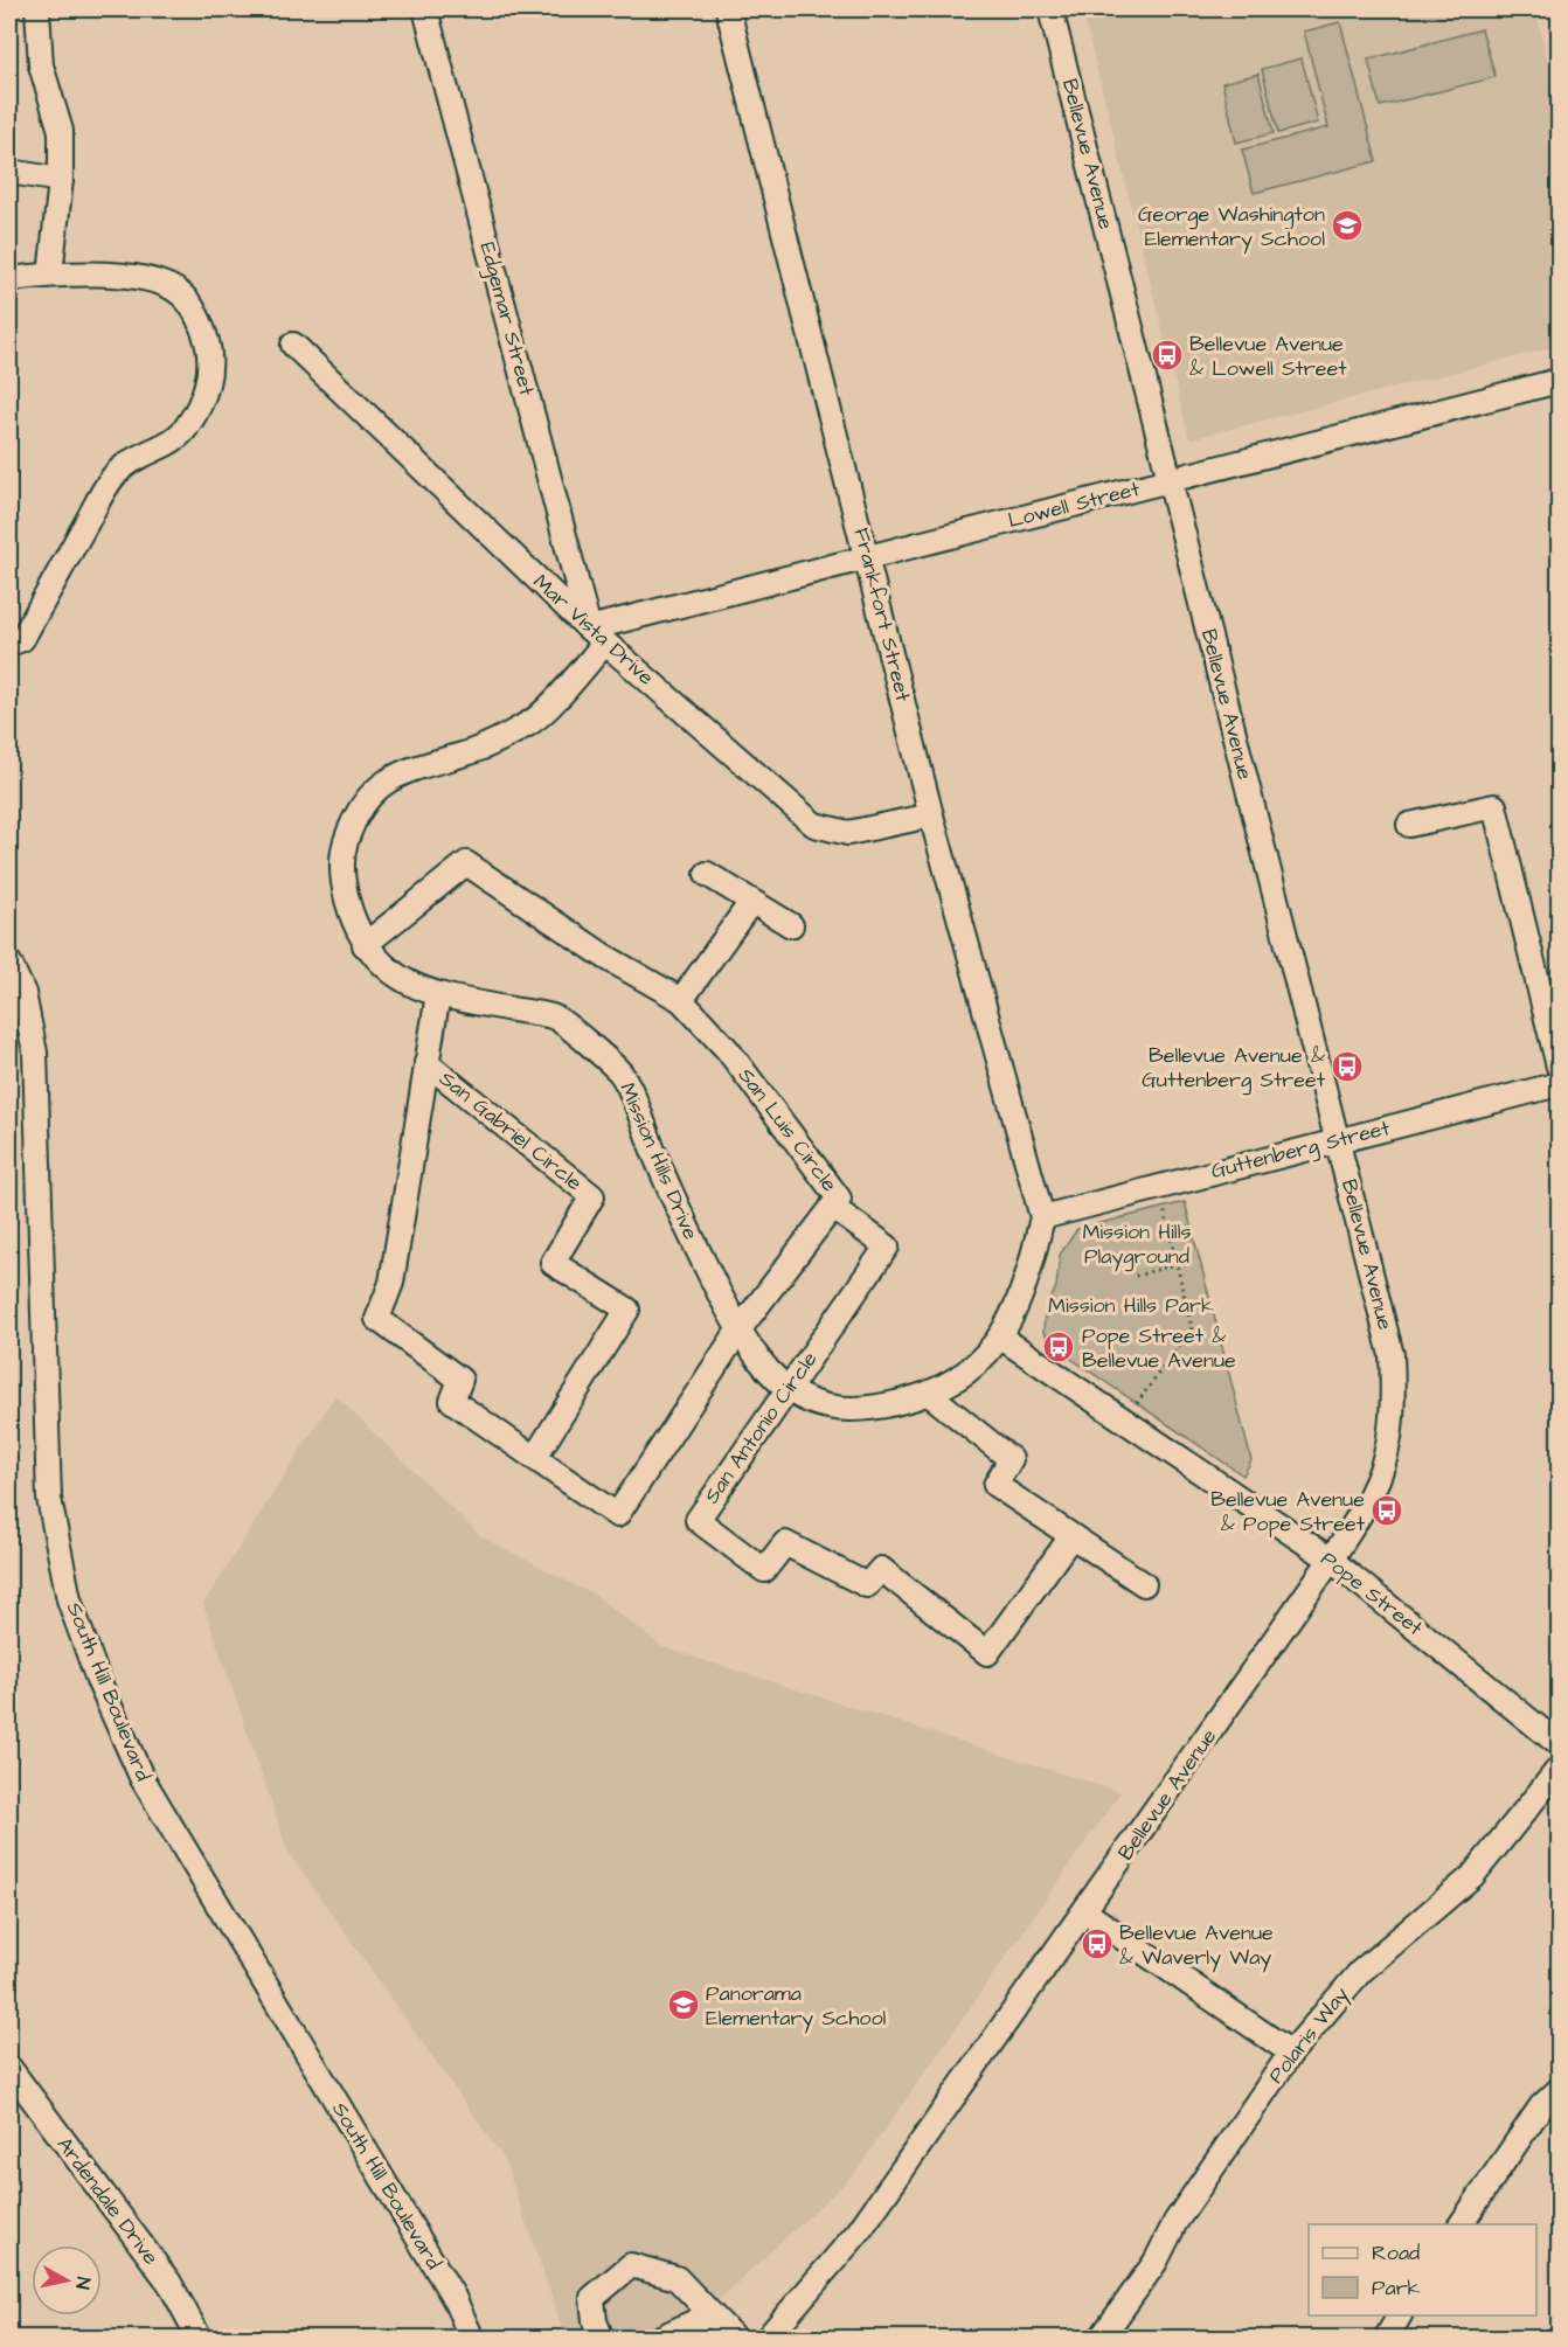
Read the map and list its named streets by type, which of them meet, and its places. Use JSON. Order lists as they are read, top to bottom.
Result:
{
  "streets": {
    "street": [
      "Bellevue Avenue",
      "Edgemar Street",
      "Lowell Street",
      "Frankfort Street",
      "Mar Vista Drive",
      "San Luis Circle",
      "San Gabriel Circle",
      "Guttenberg Street",
      "Mission Hills Drive",
      "San Antonio Circle",
      "Pope Street",
      "South Hill Boulevard",
      "Polaris Way",
      "Ardendale Drive"
    ]
  },
  "crossings": [
    ["Bellevue Avenue", "Lowell Street"],
    ["Bellevue Avenue", "Guttenberg Street"],
    ["Bellevue Avenue", "Pope Street"],
    ["Edgemar Street", "Lowell Street"],
    ["Edgemar Street", "Mar Vista Drive"],
    ["Edgemar Street", "Mission Hills Drive"],
    ["Lowell Street", "Frankfort Street"],
    ["Lowell Street", "Mar Vista Drive"],
    ["Lowell Street", "Mission Hills Drive"],
    ["Frankfort Street", "Mar Vista Drive"],
    ["Frankfort Street", "Guttenberg Street"],
    ["Frankfort Street", "Mission Hills Drive"],
    ["Mar Vista Drive", "Mission Hills Drive"],
    ["San Luis Circle", "San Gabriel Circle"],
    ["San Luis Circle", "Mission Hills Drive"],
    ["San Luis Circle", "San Antonio Circle"],
    ["San Gabriel Circle", "Mission Hills Drive"],
    ["Guttenberg Street", "Mission Hills Drive"],
    ["Mission Hills Drive", "San Antonio Circle"],
    ["Mission Hills Drive", "Pope Street"]
  ],
  "parks": ["Mission Hills Playground", "Mission Hills Park"],
  "places": {
    "school or university": ["George Washington Elementary School", "Panorama Elementary School"],
    "bus stop": [
      "Bellevue Avenue & Lowell Street",
      "Bellevue Avenue & Guttenberg Street",
      "Pope Street & Bellevue Avenue",
      "Bellevue Avenue & Pope Street",
      "Bellevue Avenue & Waverly Way"
    ]
  },
  "legend": ["Road", "Park"],
  "north": "right"
}
